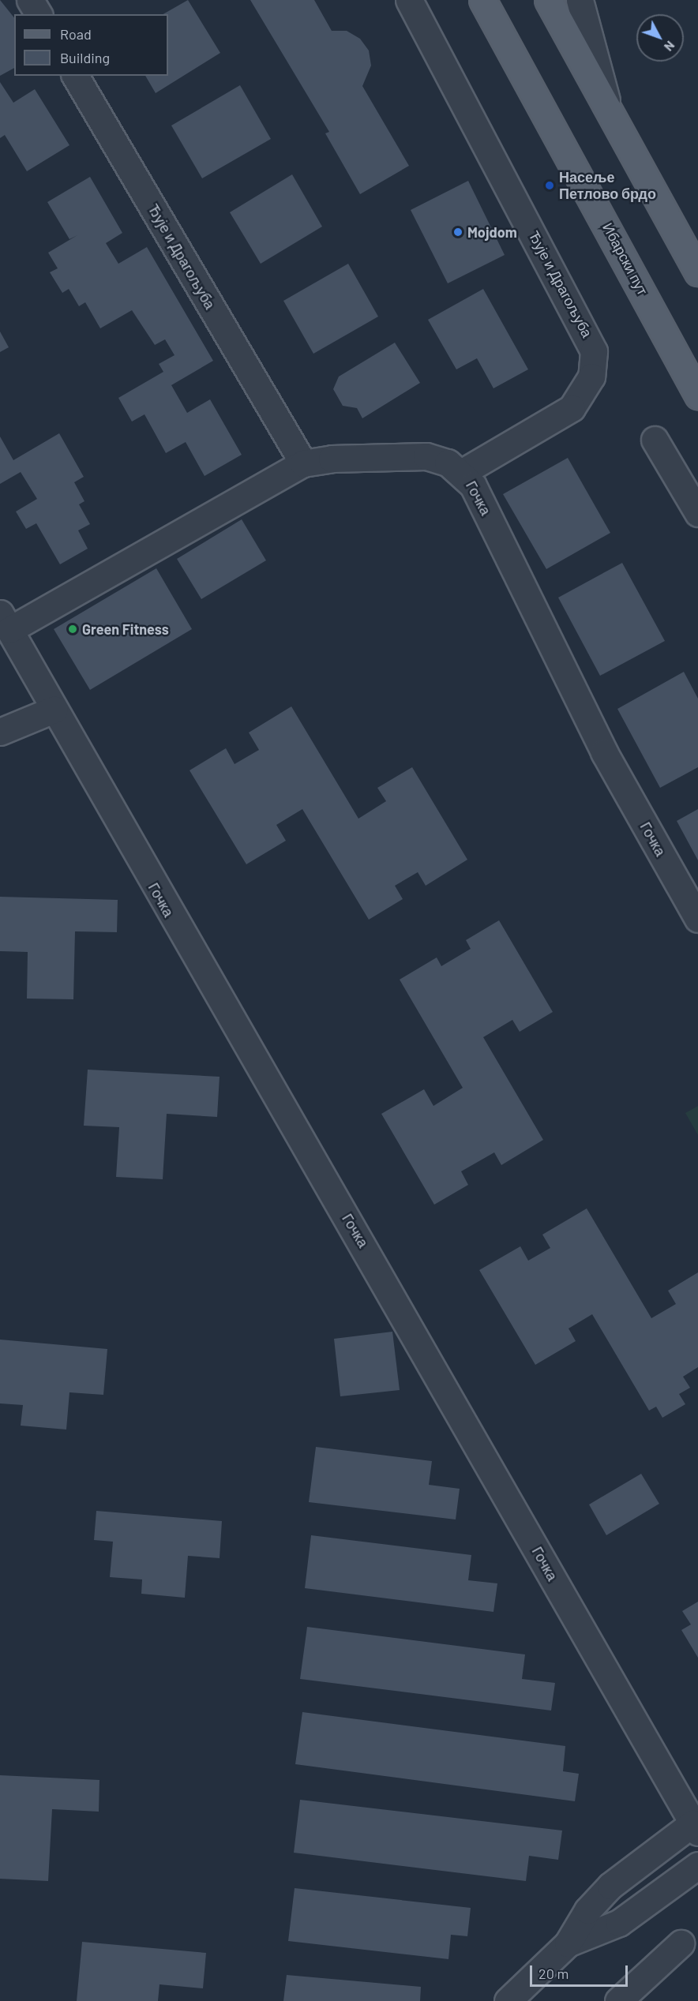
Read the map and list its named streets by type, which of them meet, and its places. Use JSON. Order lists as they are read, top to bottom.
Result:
{
  "streets": {
    "main road": ["Ибарски пут"],
    "street": ["Ђује и Драгољуба", "Гочка"]
  },
  "crossings": [
    ["Ђује и Драгољуба", "Гочка"]
  ],
  "places": ["Насеље Петлово брдо", "Mojdom", "Green Fitness"],
  "legend": ["Road", "Building"],
  "scale_bar": "20 m",
  "north": "bottom right"
}
